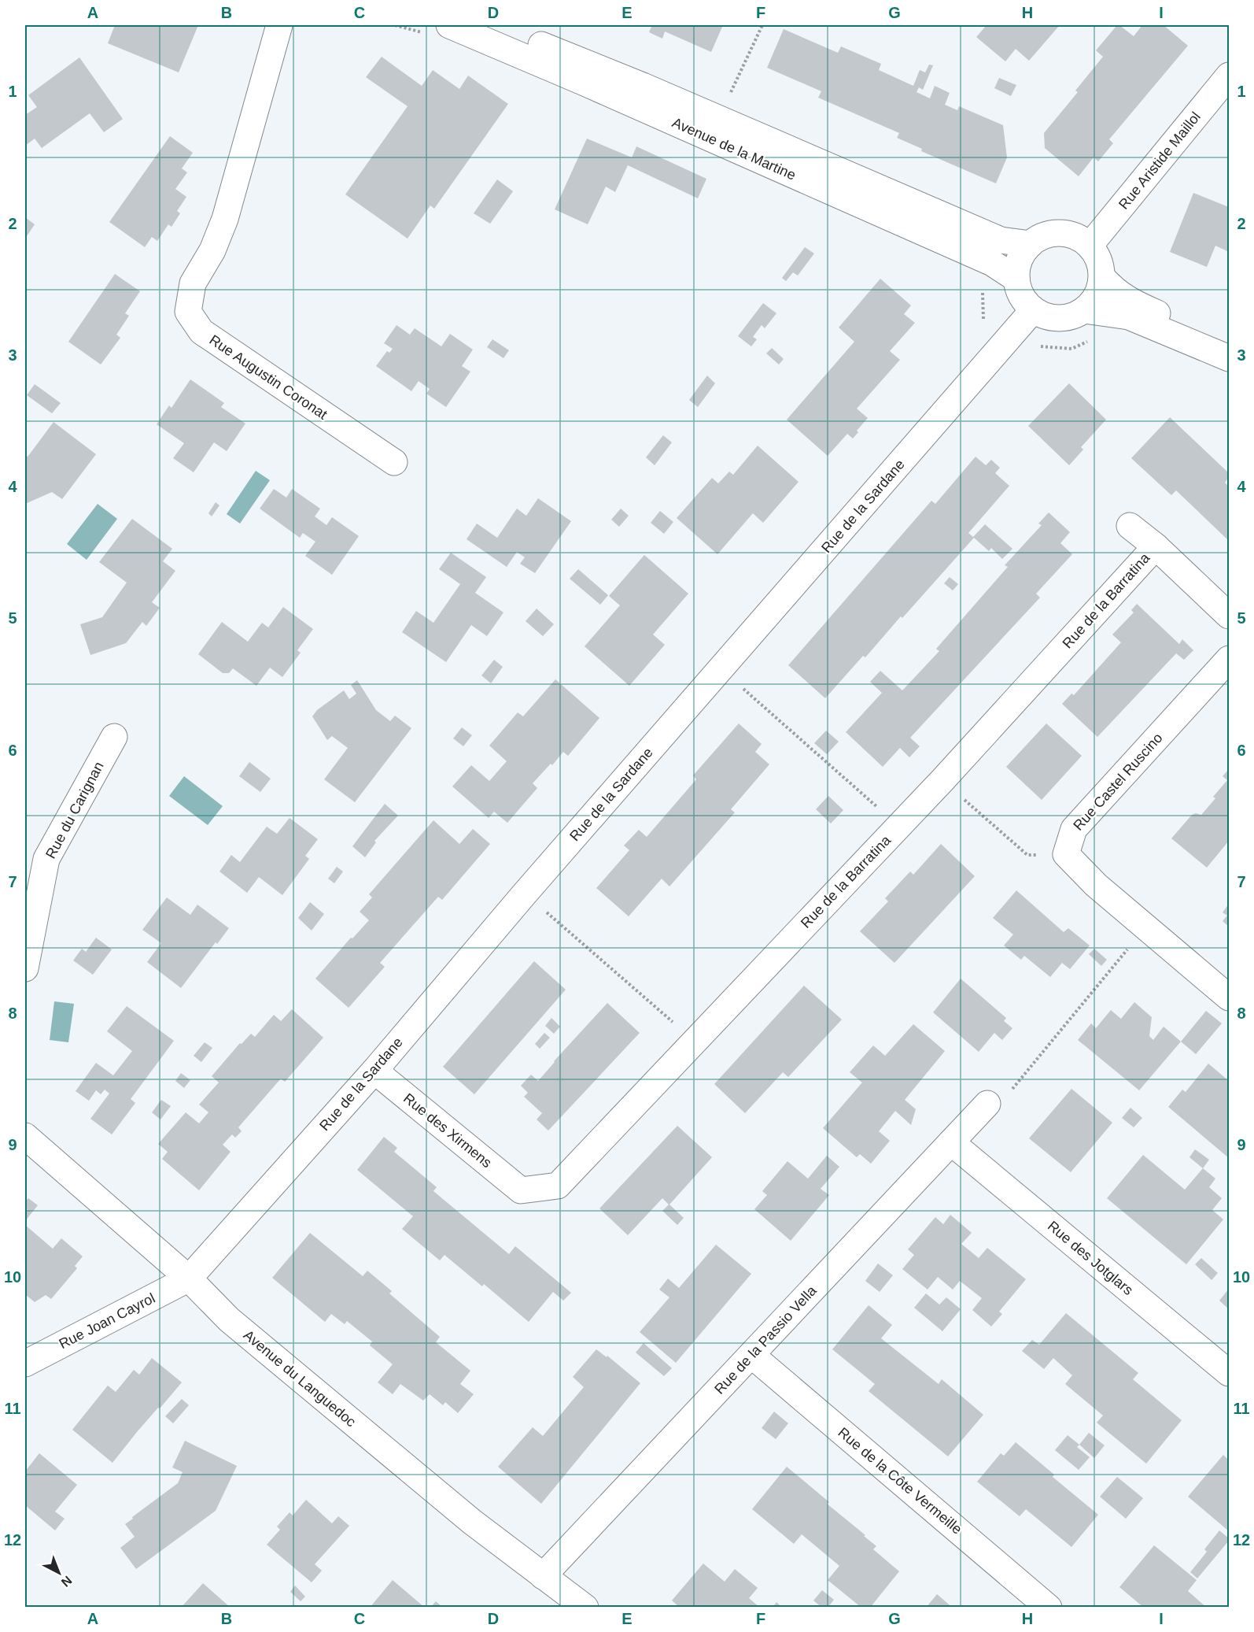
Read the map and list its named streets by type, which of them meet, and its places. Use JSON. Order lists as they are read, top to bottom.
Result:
{
  "streets": {
    "street": [
      "Avenue de la Martine",
      "Rue Aristide Maillol",
      "Rue Augustin Coronat",
      "Rue de la Sardane",
      "Rue de la Barratina",
      "Rue Castel Ruscino",
      "Rue du Carignan",
      "Rue des Xirmens",
      "Rue des Jotglars",
      "Rue Joan Cayrol",
      "Rue de la Passio Vella",
      "Avenue du Languedoc",
      "Rue de la Côte Vermeille"
    ]
  },
  "crossings": [
    ["Avenue de la Martine", "Rue Aristide Maillol"],
    ["Avenue de la Martine", "Rue de la Sardane"],
    ["Rue Aristide Maillol", "Rue de la Sardane"],
    ["Rue de la Sardane", "Rue des Xirmens"],
    ["Rue de la Sardane", "Rue Joan Cayrol"],
    ["Rue de la Sardane", "Avenue du Languedoc"],
    ["Rue de la Barratina", "Rue des Xirmens"],
    ["Rue des Jotglars", "Rue de la Passio Vella"],
    ["Rue Joan Cayrol", "Avenue du Languedoc"],
    ["Rue de la Passio Vella", "Avenue du Languedoc"],
    ["Rue de la Passio Vella", "Rue de la Côte Vermeille"]
  ],
  "north": "bottom right",
  "grid": {
    "columns": [
      "A",
      "B",
      "C",
      "D",
      "E",
      "F",
      "G",
      "H",
      "I"
    ],
    "rows": [
      "1",
      "2",
      "3",
      "4",
      "5",
      "6",
      "7",
      "8",
      "9",
      "10",
      "11",
      "12"
    ]
  }
}
